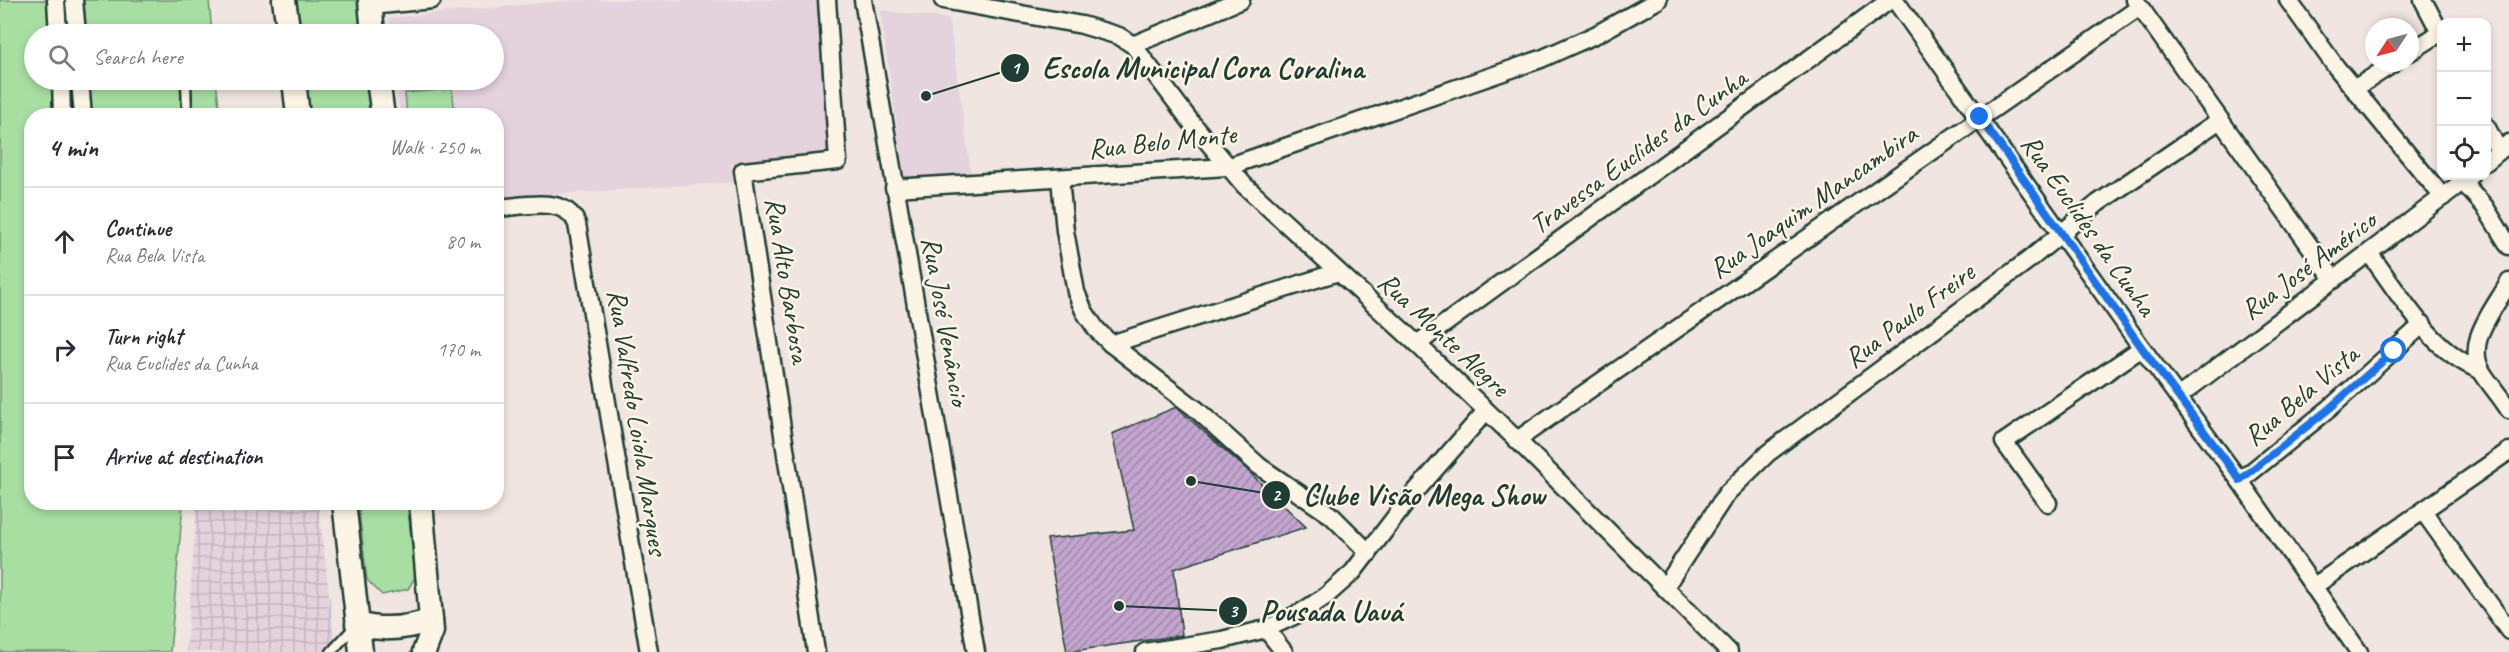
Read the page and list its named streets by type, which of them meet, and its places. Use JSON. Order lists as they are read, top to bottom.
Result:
{
  "streets": {
    "street": [
      "Rua Belo Monte",
      "Travessa Euclides da Cunha",
      "Rua Joaquim Mancambira",
      "Rua Euclides da Cunha",
      "Rua José Américo",
      "Rua Alto Barbosa",
      "Rua Paulo Freire",
      "Rua José Venâncio",
      "Rua Monte Alegre",
      "Rua Bela Vista",
      "Rua Valfredo Loiola Marques"
    ]
  },
  "crossings": [
    ["Rua Belo Monte", "Rua José Venâncio"],
    ["Rua Belo Monte", "Rua Monte Alegre"],
    ["Travessa Euclides da Cunha", "Rua Monte Alegre"],
    ["Rua Joaquim Mancambira", "Rua Euclides da Cunha"],
    ["Rua Joaquim Mancambira", "Rua Monte Alegre"],
    ["Rua Euclides da Cunha", "Rua José Américo"],
    ["Rua Euclides da Cunha", "Rua Paulo Freire"],
    ["Rua Euclides da Cunha", "Rua Bela Vista"],
    ["Rua Paulo Freire", "Rua Monte Alegre"]
  ],
  "places": ["Escola Municipal Cora Coralina", "Clube Visão Mega Show", "Pousada Uauá"],
  "north": "bottom left",
  "page": {
    "map_buttons": ["+", "−"],
    "search": "Search here",
    "heading": ["4 min", "Walk · 250 m"],
    "list": [
      ["Continue", "Rua Bela Vista", "80 m"],
      ["Turn right", "Rua Euclides da Cunha", "170 m"],
      "Arrive at destination"
    ]
  }
}
